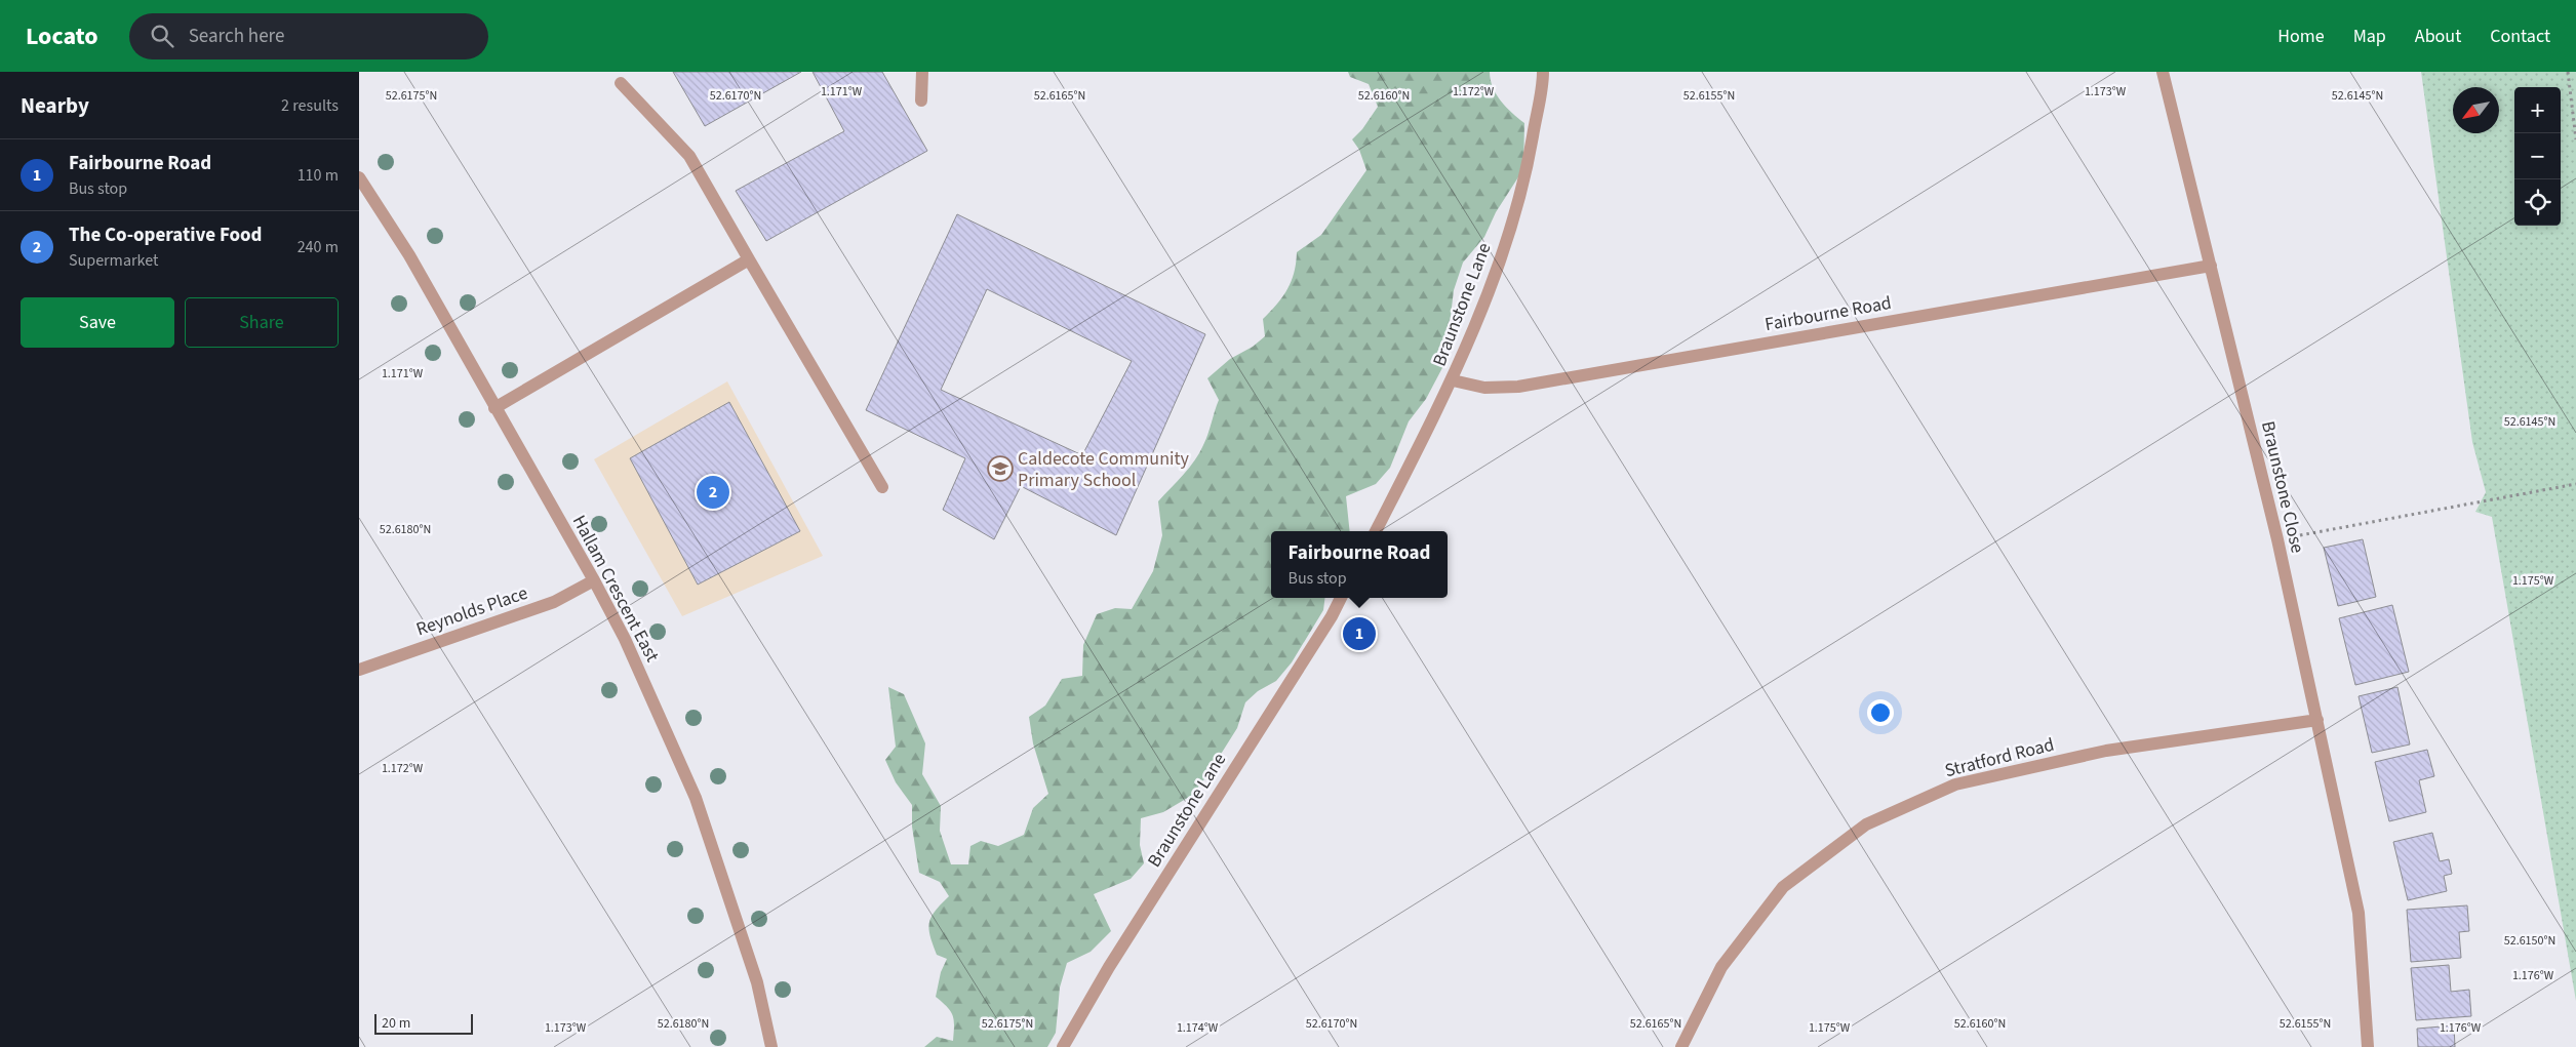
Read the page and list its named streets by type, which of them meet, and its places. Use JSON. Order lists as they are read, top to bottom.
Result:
{
  "streets": {
    "street": [
      "Braunstone Lane",
      "Fairbourne Road",
      "Braunstone Close",
      "Hallam Crescent East",
      "Reynolds Place",
      "Stratford Road"
    ]
  },
  "crossings": [
    ["Braunstone Lane", "Fairbourne Road"],
    ["Fairbourne Road", "Braunstone Close"],
    ["Braunstone Close", "Stratford Road"],
    ["Hallam Crescent East", "Reynolds Place"]
  ],
  "places": {
    "school or university": ["Caldecote Community Primary School"]
  },
  "scale_bar": "20 m",
  "north": "bottom left",
  "page": {
    "header": "Locato",
    "search": "Search here",
    "nav": [
      "Home",
      "Map",
      "About",
      "Contact"
    ],
    "heading": ["Nearby", "2 results"],
    "map_buttons": ["+", "−"],
    "list": [
      {
        "mark": "1",
        "name": "Fairbourne Road",
        "note": "Bus stop",
        "value": "110 m"
      },
      {
        "mark": "2",
        "name": "The Co-operative Food",
        "note": "Supermarket",
        "value": "240 m"
      }
    ],
    "buttons": ["Save", "Share"],
    "pins": ["2", "1"],
    "popup": ["Fairbourne Road", "Bus stop"],
    "scale": "20 m"
  },
  "coordinates": [
    "1.171°W",
    "1.172°W",
    "1.173°W",
    "52.6155°N",
    "52.6145°N",
    "52.6175°N",
    "52.6170°N",
    "52.6165°N",
    "52.6160°N",
    "52.6180°N",
    "1.175°W",
    "52.6150°N",
    "1.176°W",
    "1.174°W"
  ]
}
